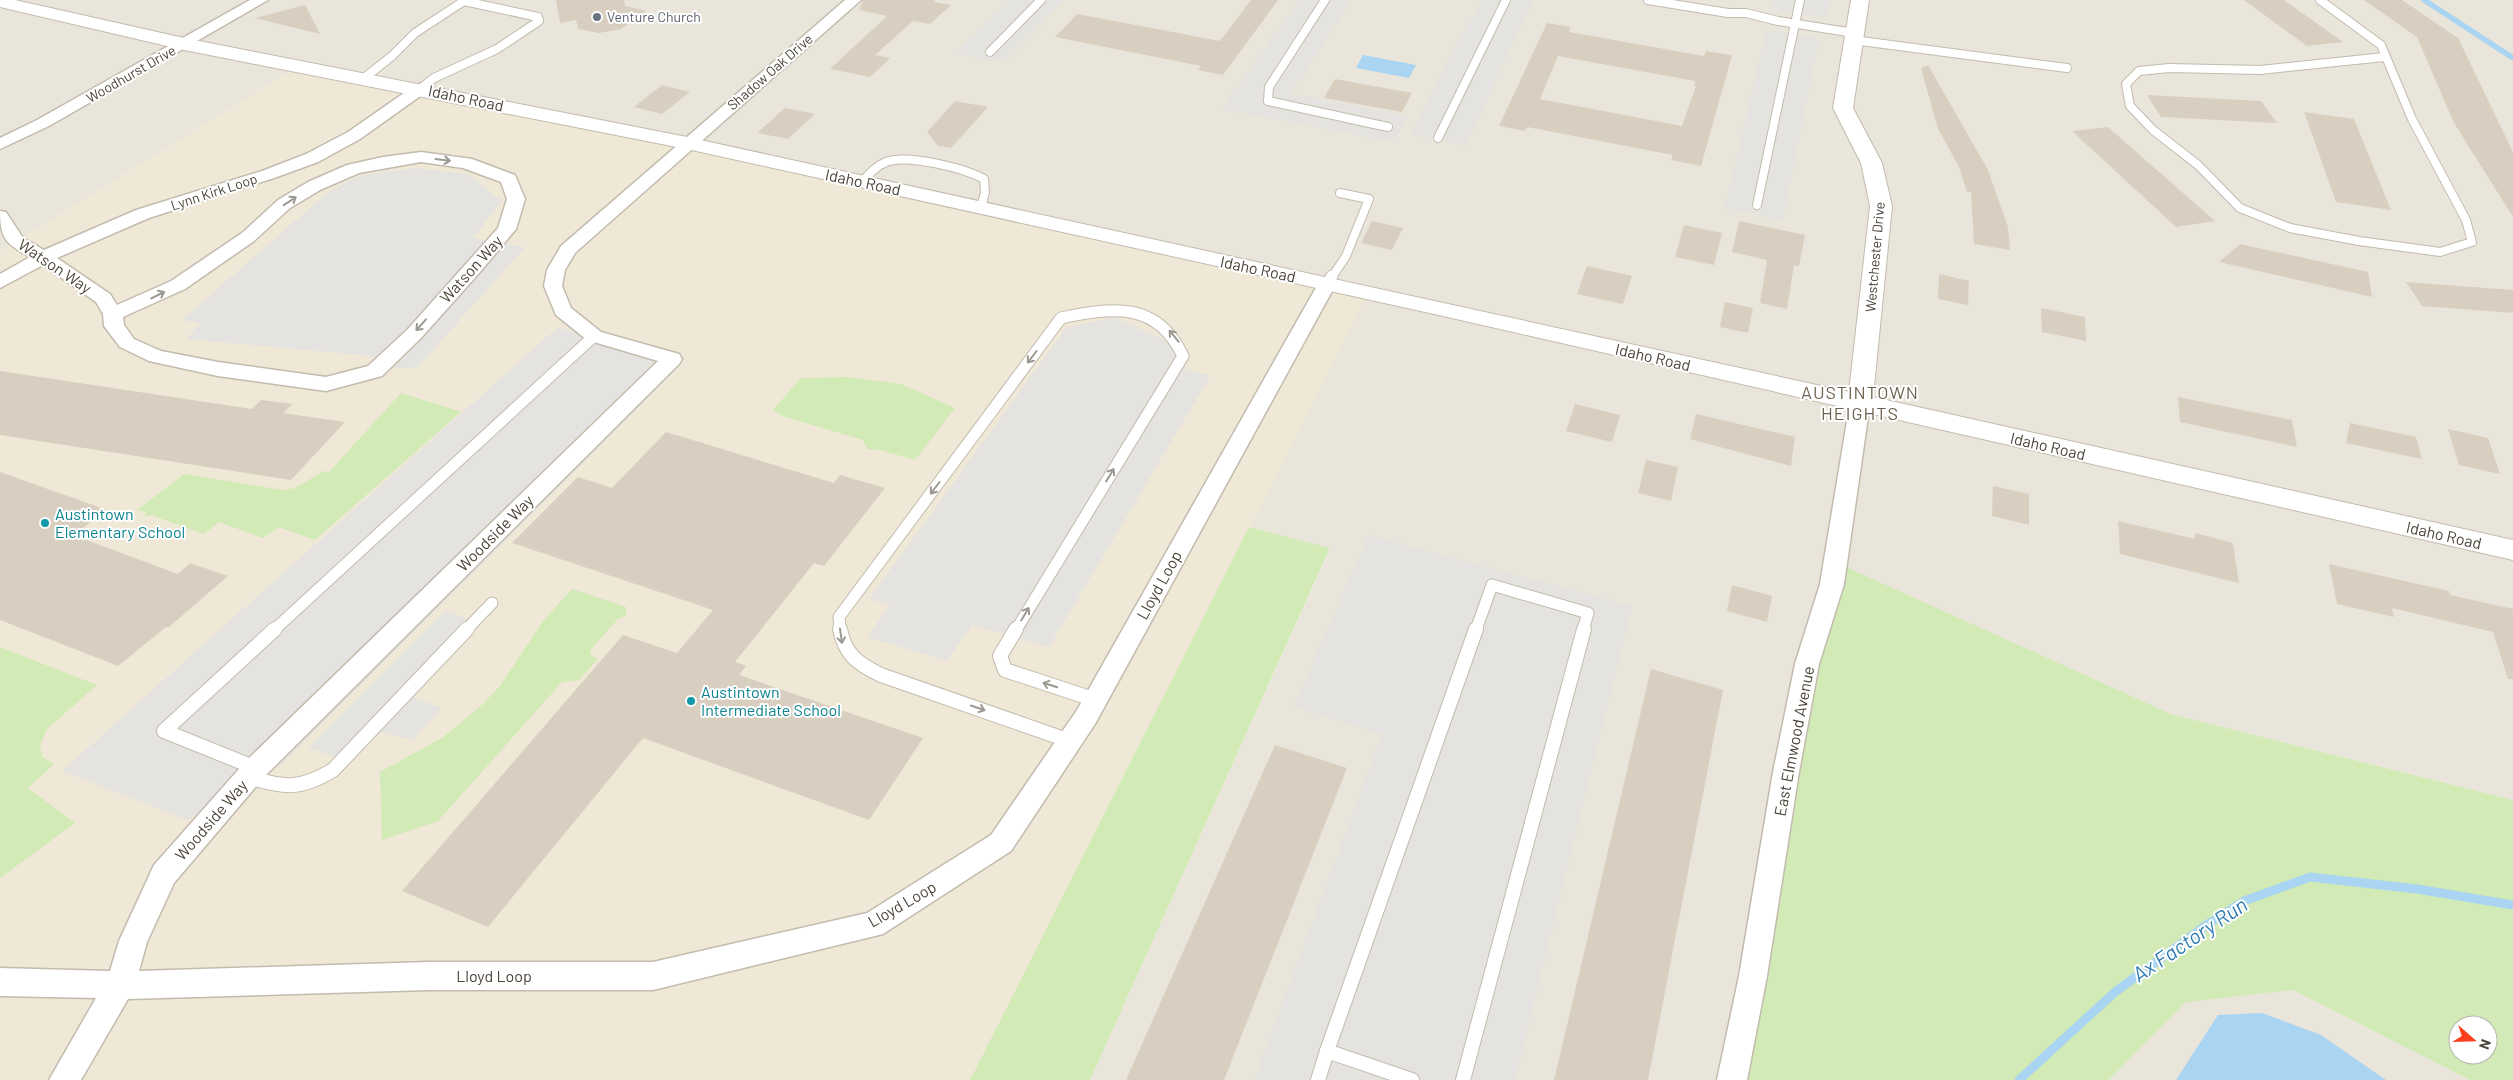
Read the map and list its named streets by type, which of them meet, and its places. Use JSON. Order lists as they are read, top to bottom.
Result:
{
  "streets": {
    "street": [
      "Shadow Oak Drive",
      "Woodhurst Drive",
      "Idaho Road",
      "Lynn Kirk Loop",
      "Westchester Drive",
      "Watson Way",
      "Woodside Way",
      "Lloyd Loop",
      "East Elmwood Avenue"
    ]
  },
  "crossings": [
    ["Shadow Oak Drive", "Idaho Road"],
    ["Shadow Oak Drive", "Woodside Way"],
    ["Woodhurst Drive", "Idaho Road"],
    ["Idaho Road", "Lynn Kirk Loop"],
    ["Idaho Road", "Westchester Drive"],
    ["Idaho Road", "Woodside Way"],
    ["Idaho Road", "Lloyd Loop"],
    ["Idaho Road", "East Elmwood Avenue"],
    ["Lynn Kirk Loop", "Watson Way"],
    ["Westchester Drive", "East Elmwood Avenue"],
    ["Woodside Way", "Lloyd Loop"]
  ],
  "districts": ["AUSTINTOWN HEIGHTS"],
  "water": ["Ax Factory Run"],
  "places": ["Venture Church", "Austintown Elementary School", "Austintown Intermediate School"],
  "north": "right"
}
